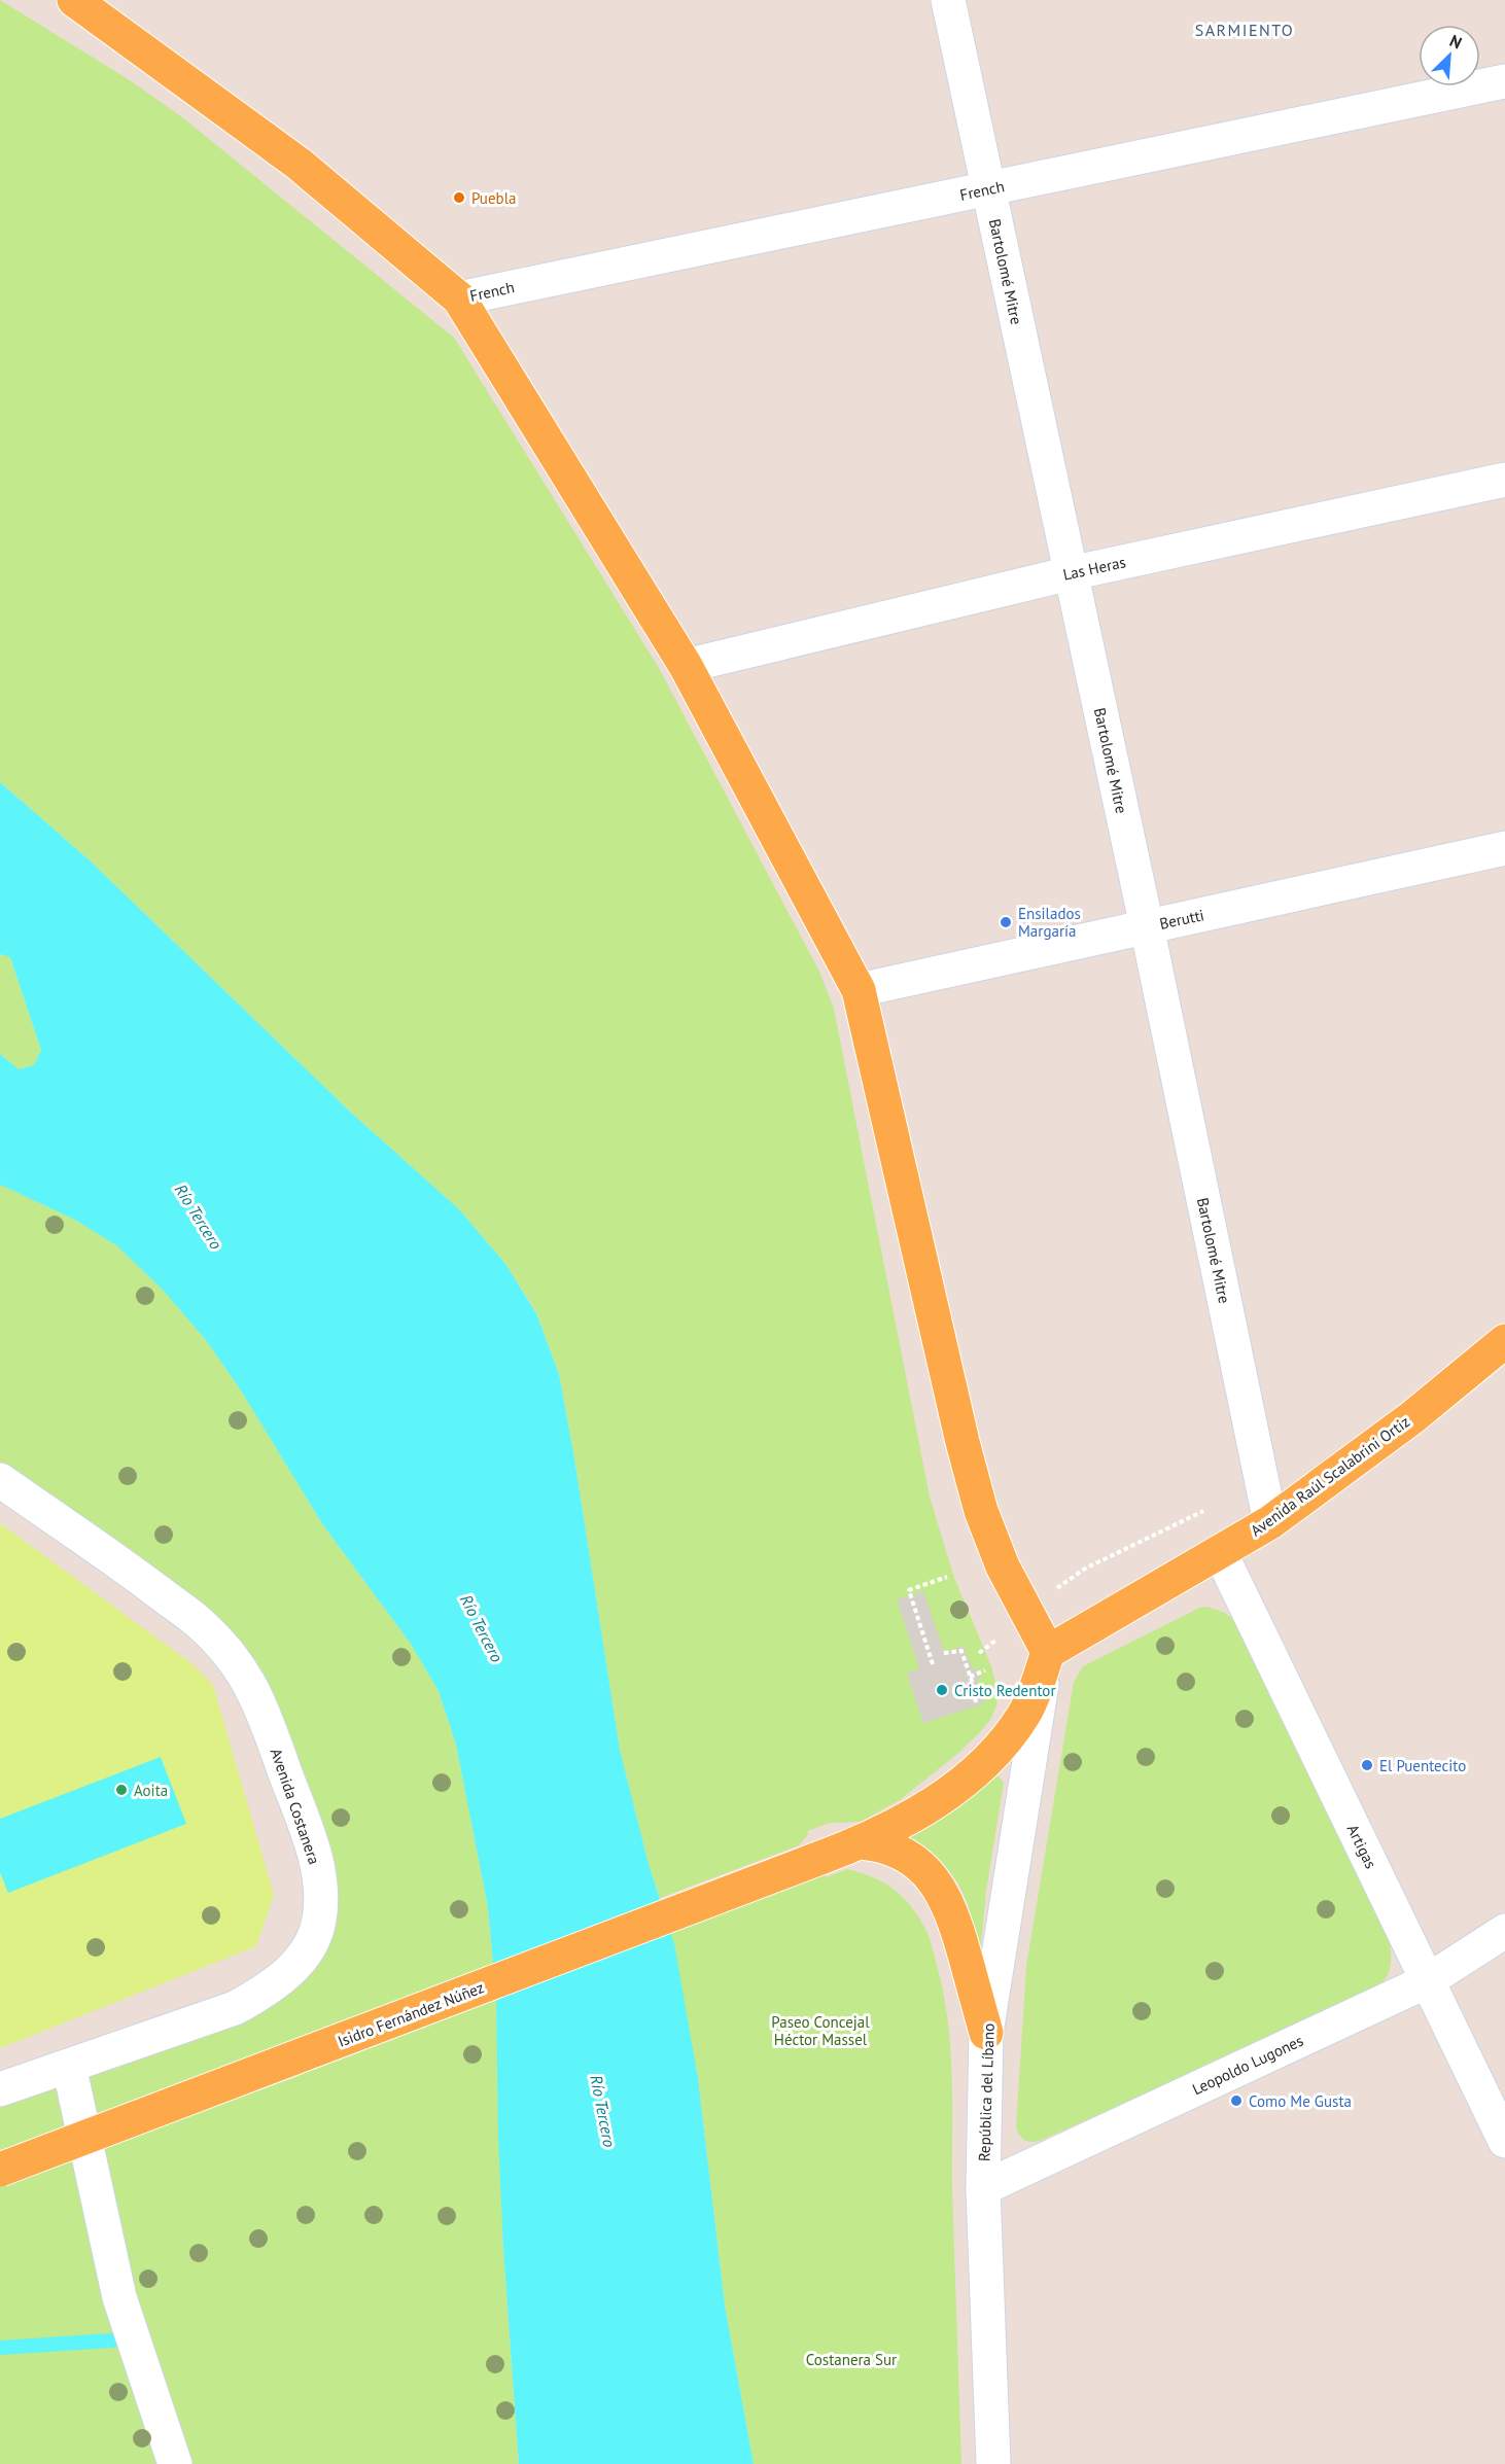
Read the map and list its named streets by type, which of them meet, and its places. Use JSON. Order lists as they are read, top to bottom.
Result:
{
  "streets": {
    "main road": ["Avenida Raúl Scalabrini Ortiz", "Isidro Fernández Núñez"],
    "street": [
      "French",
      "Bartolomé Mitre",
      "Las Heras",
      "Berutti",
      "Avenida Costanera",
      "Artigas",
      "Leopoldo Lugones",
      "República del Líbano"
    ]
  },
  "crossings": [
    ["French", "Bartolomé Mitre"],
    ["Bartolomé Mitre", "Las Heras"],
    ["Bartolomé Mitre", "Berutti"],
    ["Bartolomé Mitre", "Avenida Raúl Scalabrini Ortiz"],
    ["Avenida Raúl Scalabrini Ortiz", "Artigas"],
    ["Avenida Raúl Scalabrini Ortiz", "República del Líbano"],
    ["Artigas", "Leopoldo Lugones"],
    ["Leopoldo Lugones", "República del Líbano"]
  ],
  "districts": ["SARMIENTO"],
  "water": ["Río Tercero"],
  "parks": ["Paseo Concejal Héctor Massel", "Costanera Sur"],
  "places": [
    "Puebla",
    "Ensilados Margaría",
    "Cristo Redentor",
    "El Puentecito",
    "Aoita",
    "Como Me Gusta"
  ],
  "north": "top right"
}
